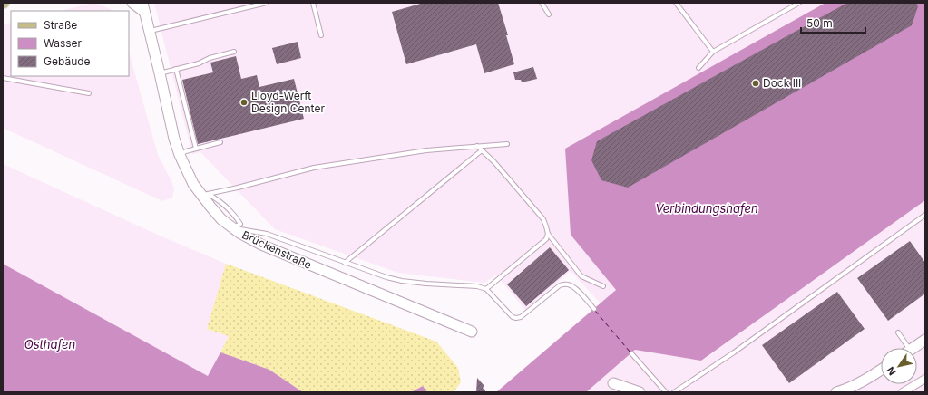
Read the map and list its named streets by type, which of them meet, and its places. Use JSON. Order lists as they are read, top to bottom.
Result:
{
  "streets": {
    "street": ["Brückenstraße"]
  },
  "water": ["Verbindungshafen", "Osthafen"],
  "places": ["Dock III", "Lloyd-Werft Design Center"],
  "legend": ["Straße", "Wasser", "Gebäude"],
  "scale_bar": "50 m",
  "north": "bottom left"
}
